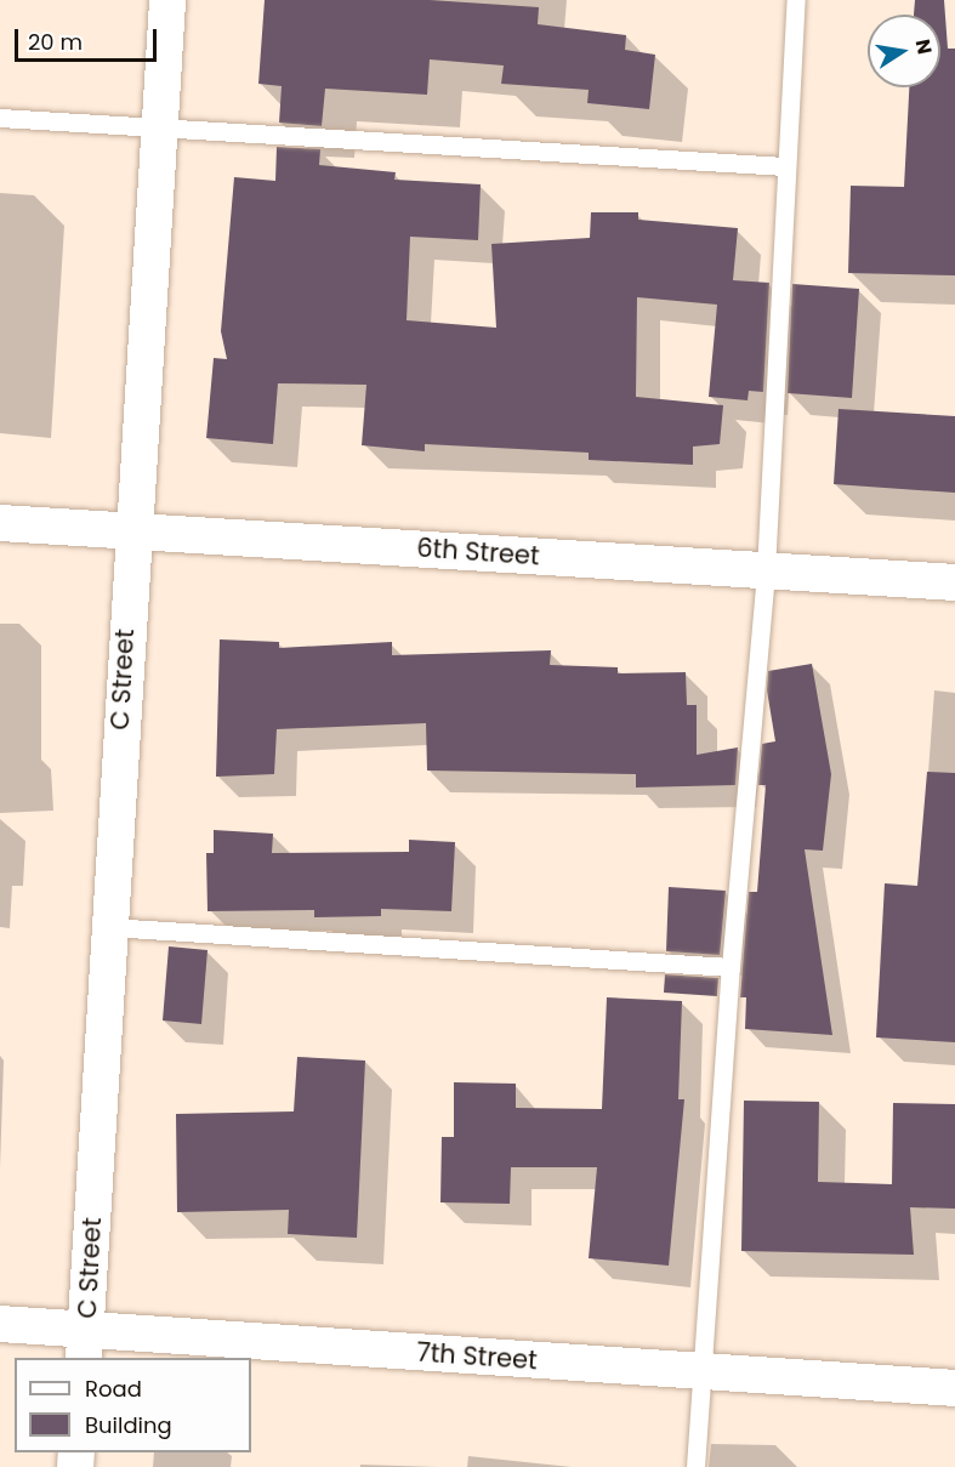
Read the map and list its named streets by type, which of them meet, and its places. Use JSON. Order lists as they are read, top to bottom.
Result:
{
  "streets": {
    "street": ["6th Street", "C Street", "7th Street"]
  },
  "crossings": [
    ["6th Street", "C Street"],
    ["C Street", "7th Street"]
  ],
  "legend": ["Road", "Building"],
  "scale_bar": "20 m",
  "north": "right"
}
